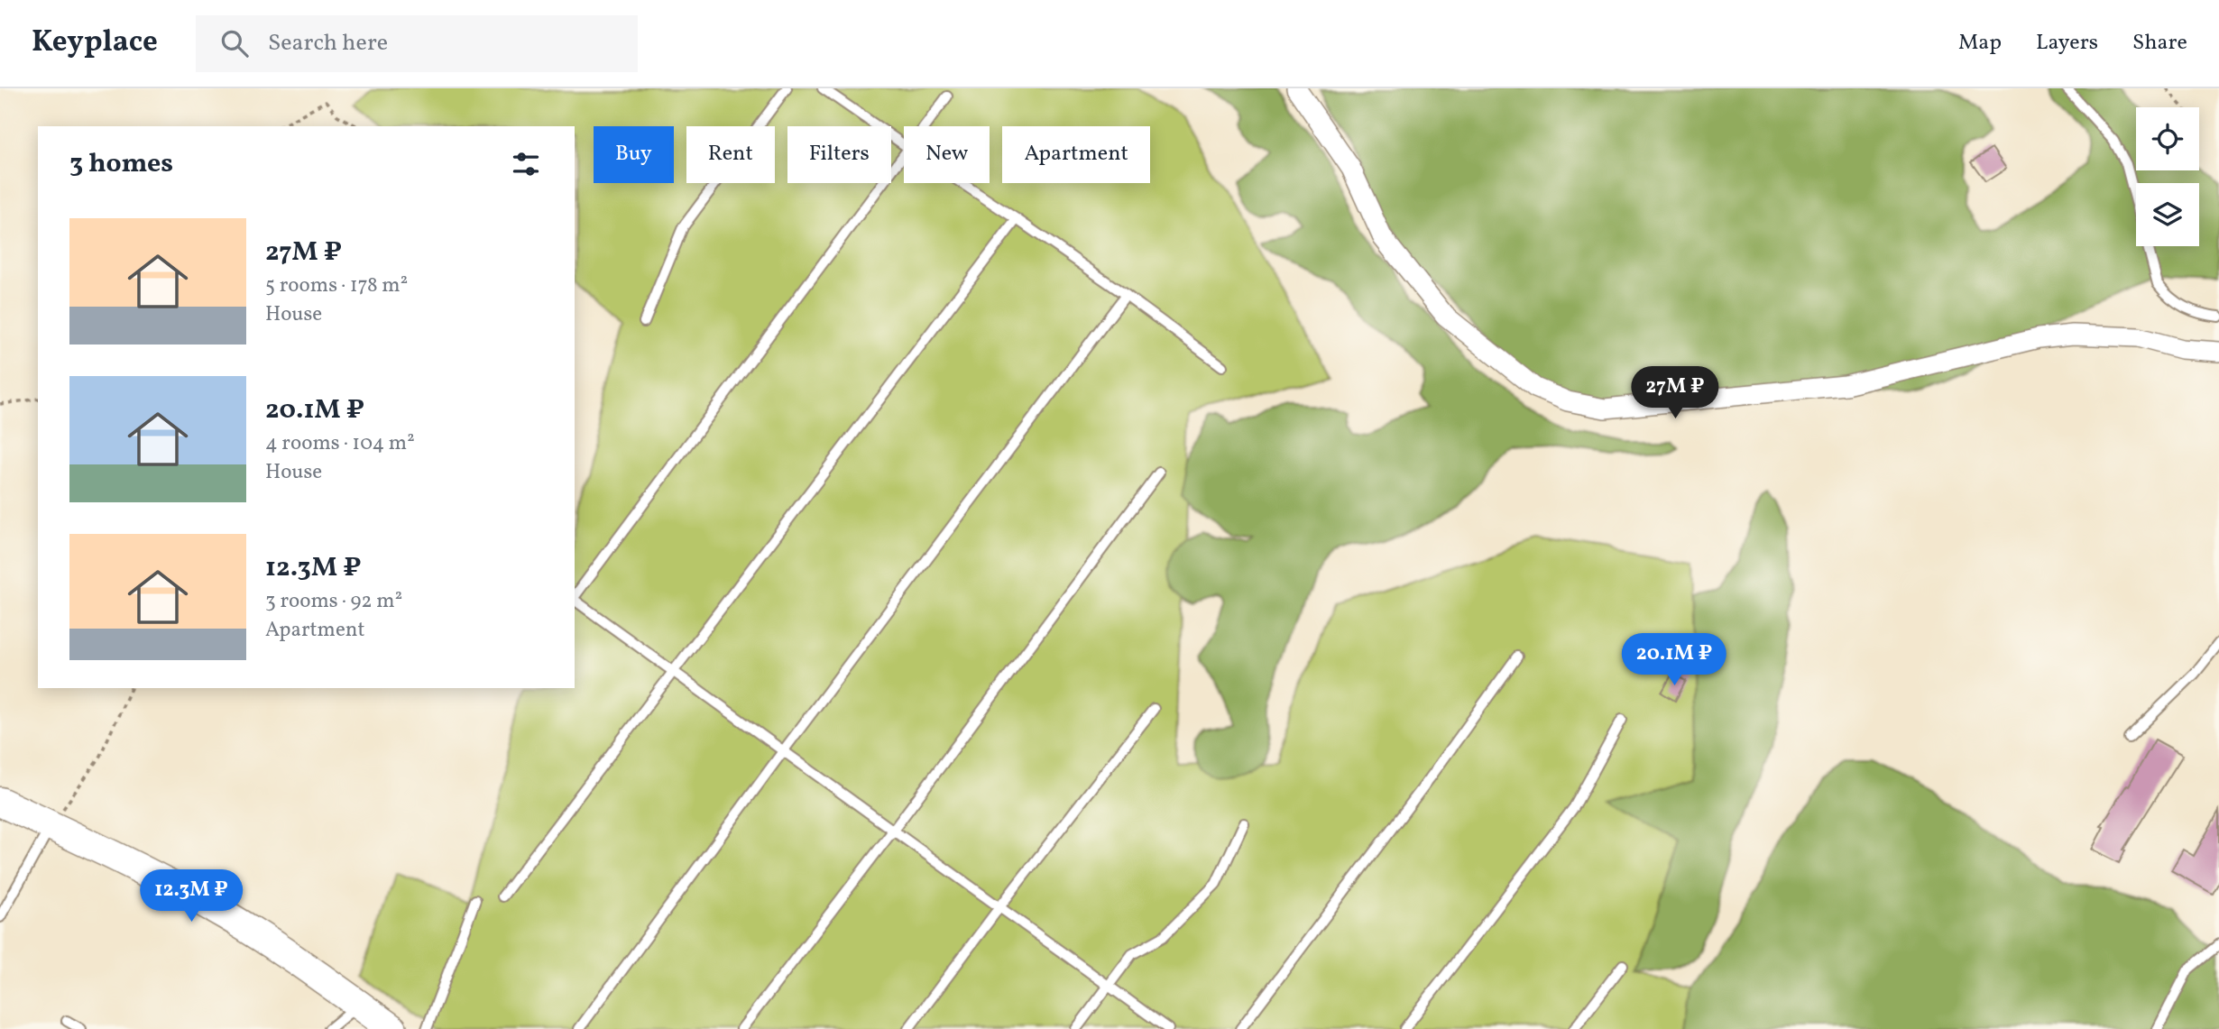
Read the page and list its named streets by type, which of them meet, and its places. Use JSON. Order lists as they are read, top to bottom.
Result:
{
  "page": {
    "header": "Keyplace",
    "search": "Search here",
    "nav": ["Map", "Layers", "Share"],
    "chip": [
      "Buy",
      "Rent",
      "Filters",
      "New",
      "Apartment"
    ],
    "heading": "3 homes",
    "list": [
      {
        "name": "27M ₽",
        "note": "5 rooms · 178 m² · House"
      },
      {
        "name": "20.1M ₽",
        "note": "4 rooms · 104 m² · House"
      },
      {
        "name": "12.3M ₽",
        "note": "3 rooms · 92 m² · Apartment"
      }
    ],
    "price": ["27M ₽", "20.1M ₽", "12.3M ₽"]
  }
}
